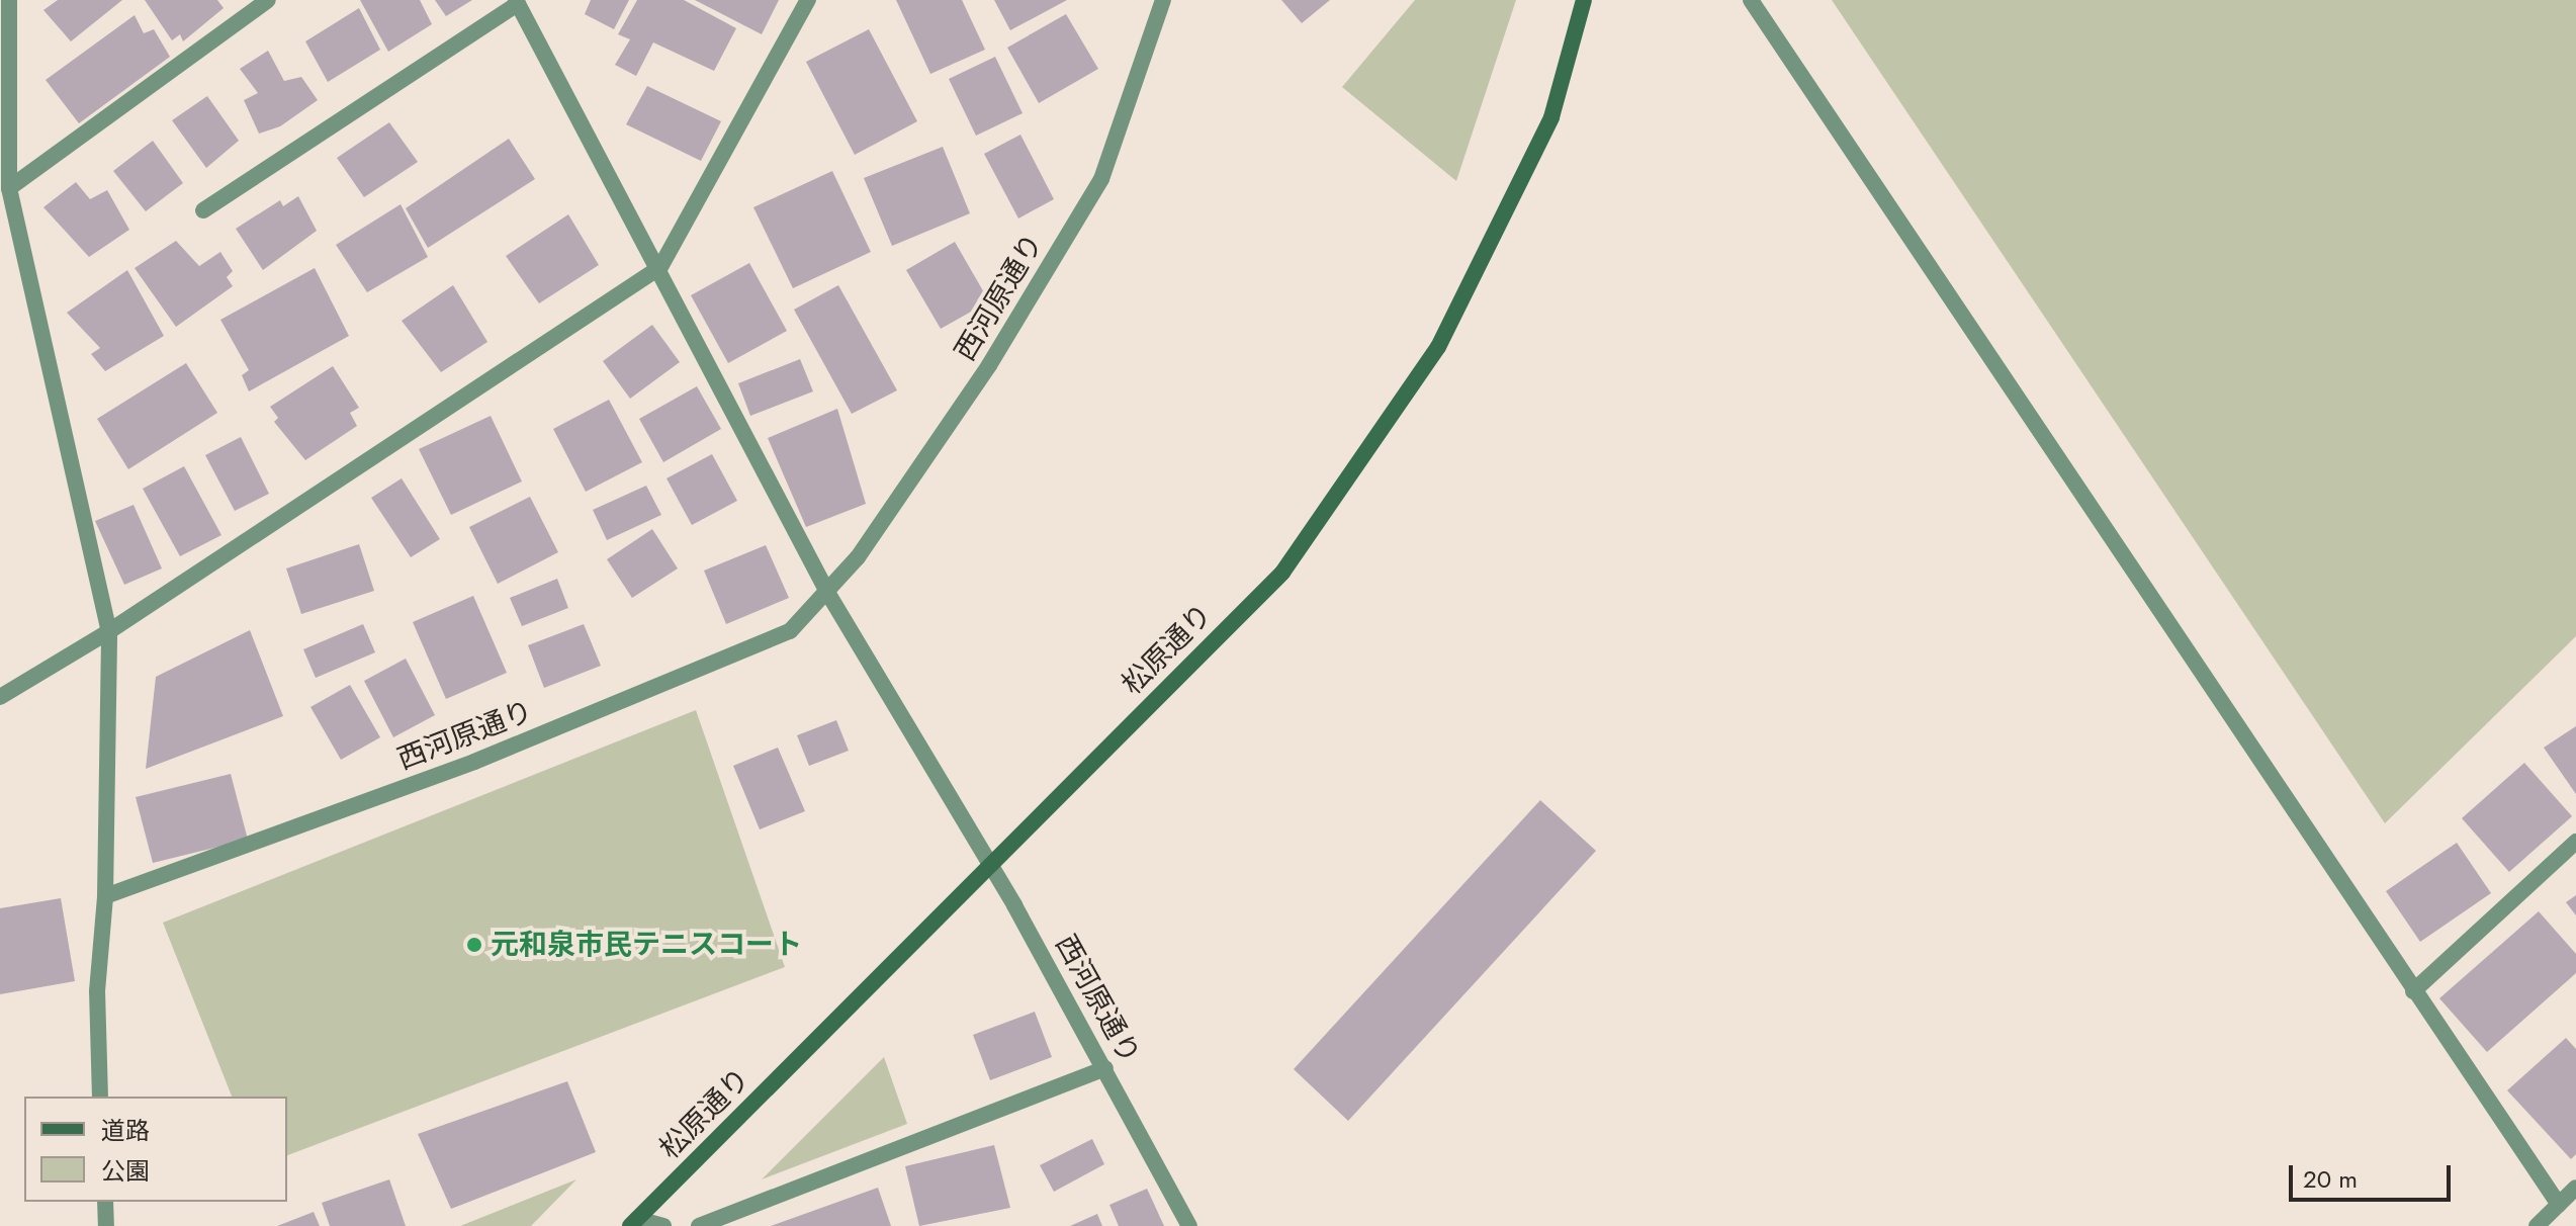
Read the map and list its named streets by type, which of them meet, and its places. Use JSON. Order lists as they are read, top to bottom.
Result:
{
  "streets": {
    "main road": ["松原通り"],
    "street": ["西河原通り"]
  },
  "crossings": [
    ["西河原通り", "松原通り"]
  ],
  "places": ["元和泉市民テニスコート"],
  "legend": ["道路", "公園"],
  "scale_bar": "20 m"
}
